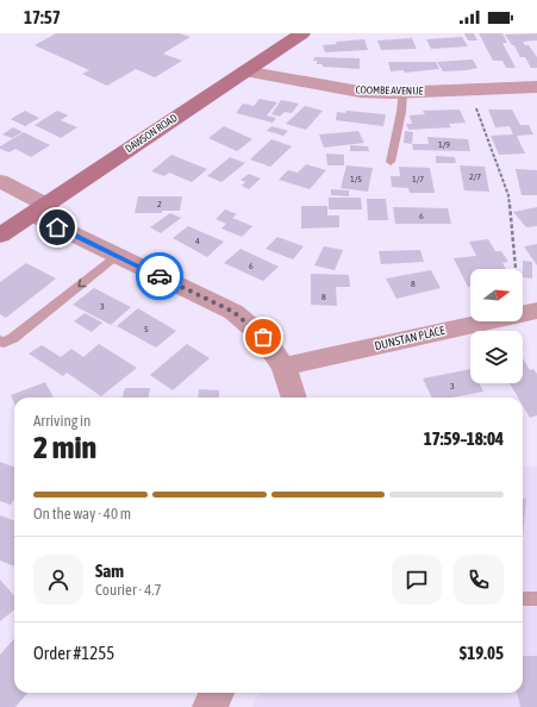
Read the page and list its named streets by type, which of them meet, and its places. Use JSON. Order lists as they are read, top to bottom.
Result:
{
  "streets": {
    "main road": ["DAWSON ROAD"],
    "street": ["COOMBE AVENUE", "DUNSTAN PLACE"]
  },
  "crossings": [
    ["COOMBE AVENUE", "DAWSON ROAD"]
  ],
  "house_numbers": [
    "1/9",
    "2/7",
    "1/5",
    "1/7",
    "2",
    "6",
    "4",
    "6",
    "8",
    "8",
    "3",
    "5",
    "3"
  ],
  "north": "right",
  "page": {
    "status": "17:57",
    "heading": ["2 min", "Arriving in", "17:59–18:04"],
    "panel": [
      "Sam",
      "Courier · 4.7",
      "Order #1255",
      "$19.05"
    ],
    "bar": "On the way · 40 m"
  }
}
